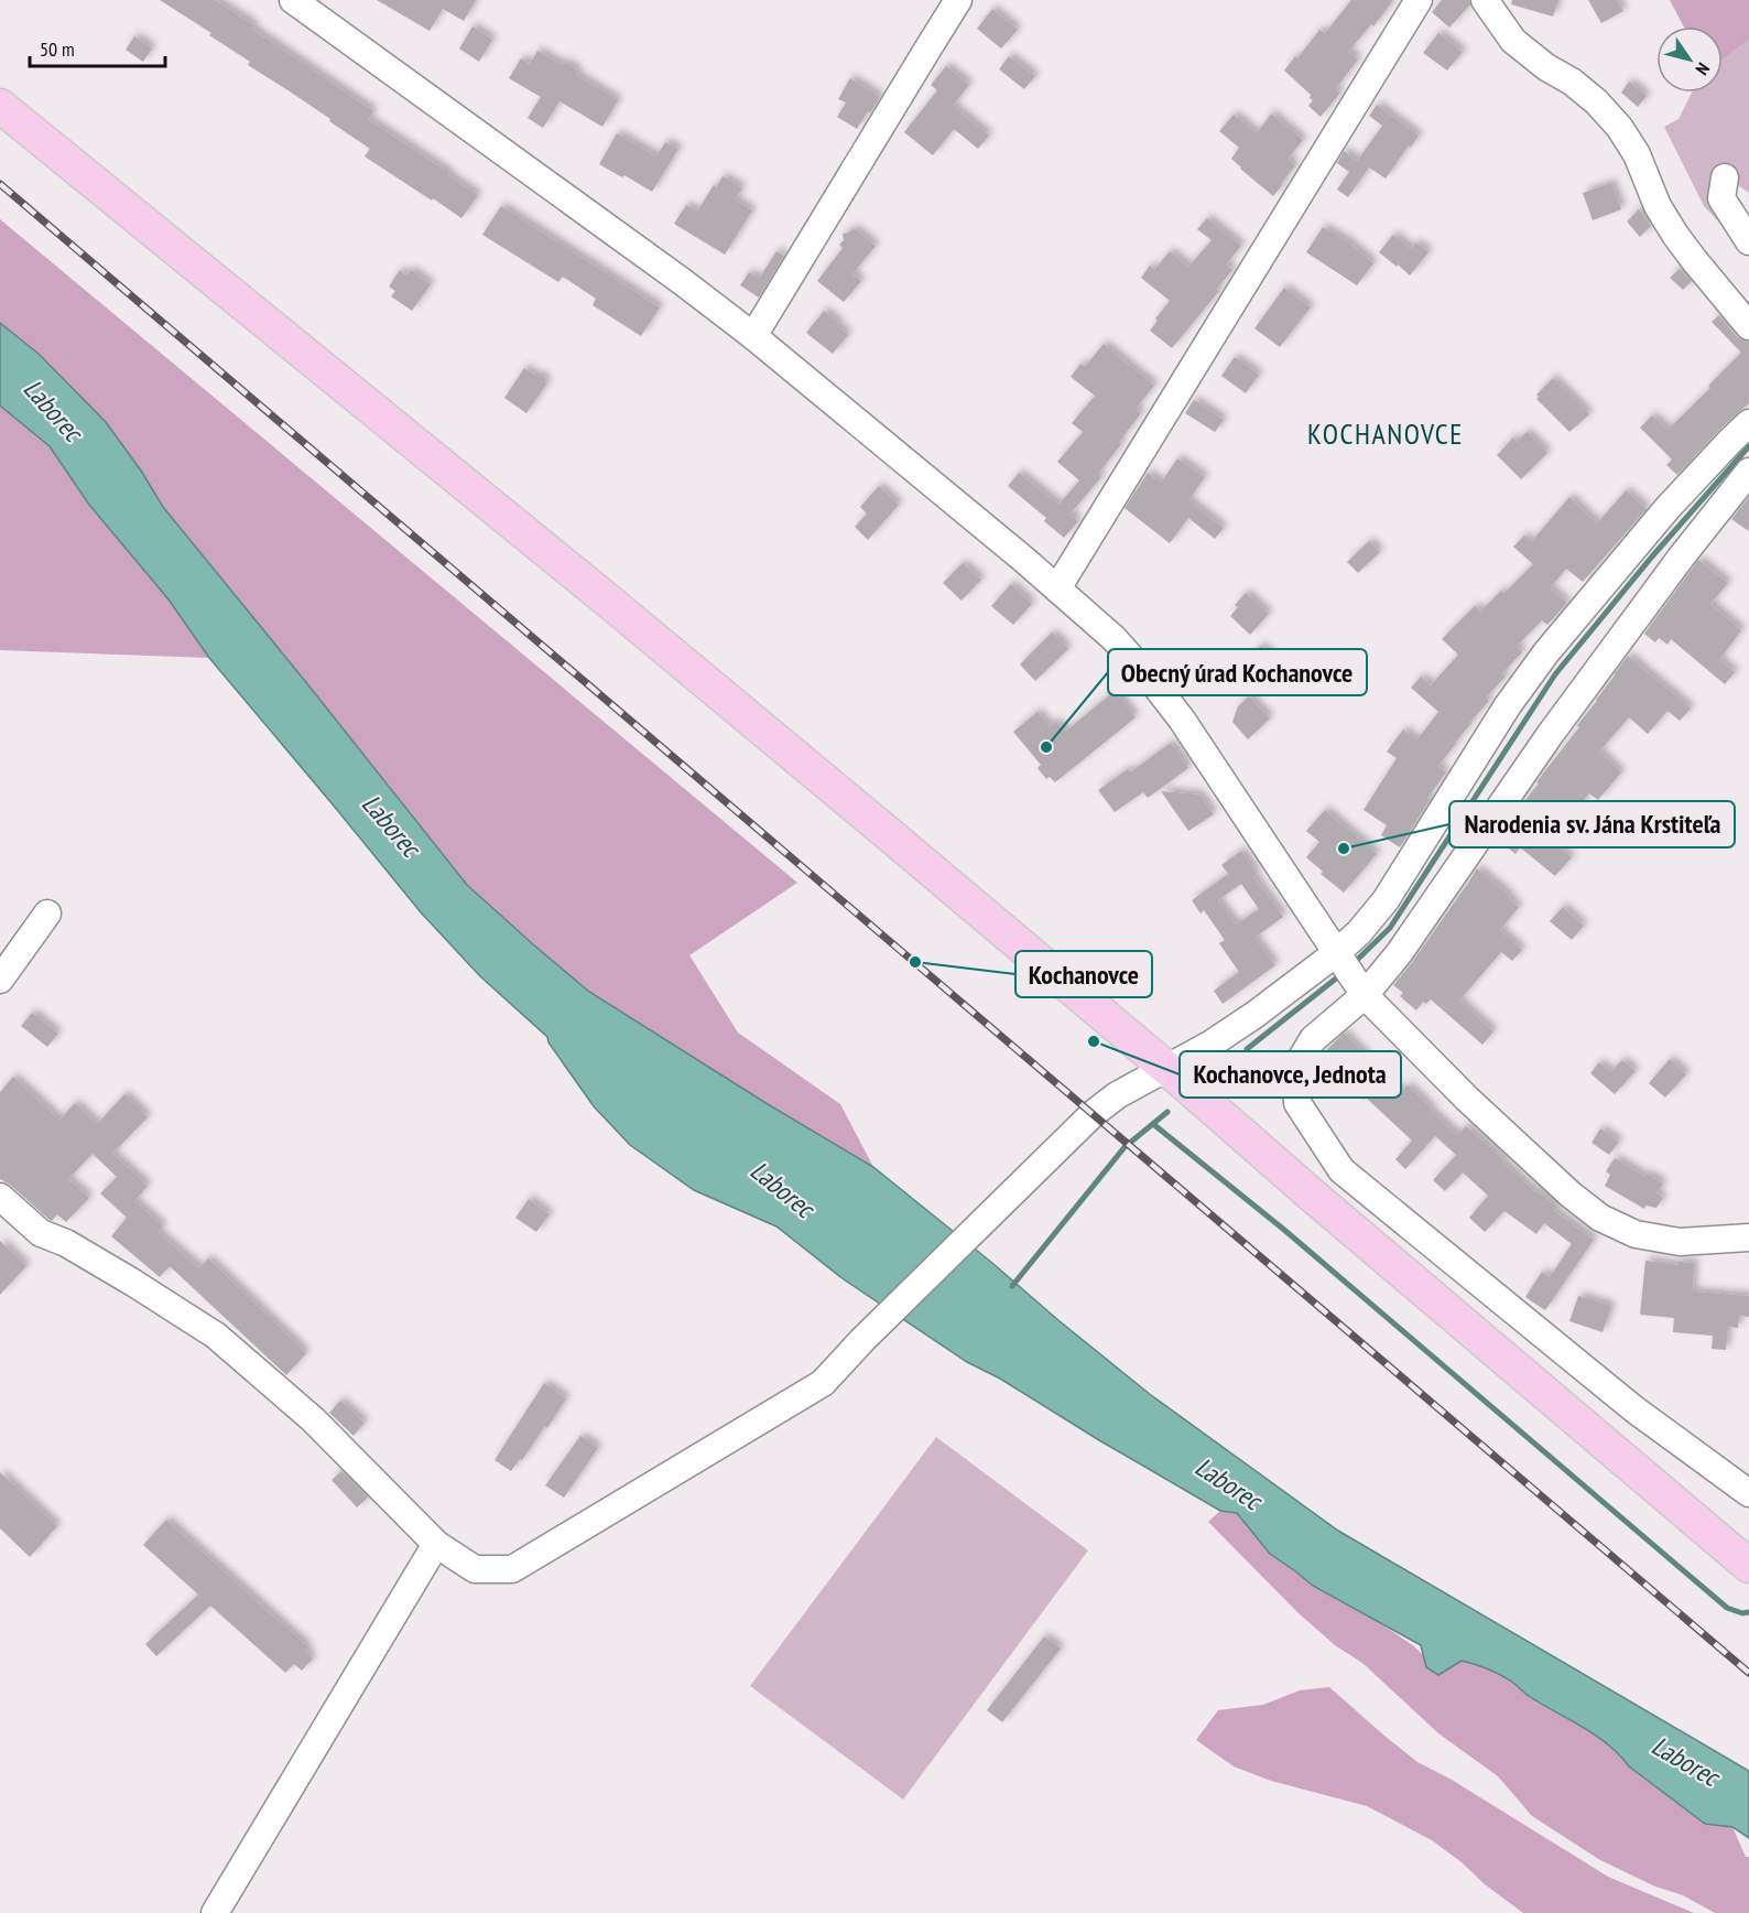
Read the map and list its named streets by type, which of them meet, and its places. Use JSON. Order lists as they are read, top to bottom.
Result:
{
  "districts": ["KOCHANOVCE"],
  "water": ["Laborec"],
  "places": [
    "Obecný úrad Kochanovce",
    "Narodenia sv. Jána Krstiteľa",
    "Kochanovce",
    "Kochanovce, Jednota"
  ],
  "scale_bar": "50 m",
  "north": "bottom right"
}
